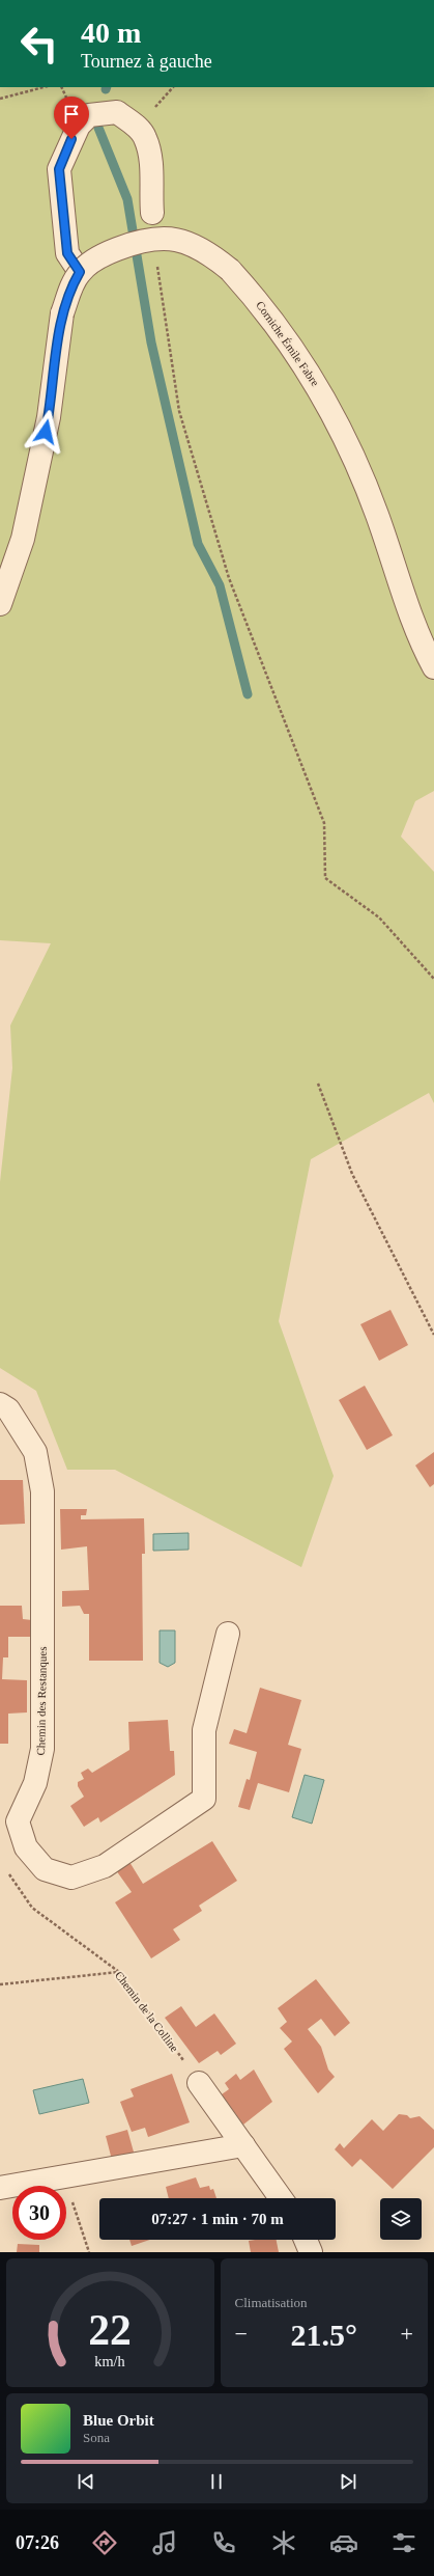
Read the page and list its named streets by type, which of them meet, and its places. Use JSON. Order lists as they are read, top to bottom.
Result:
{
  "streets": {
    "street": ["Corniche Émile Fabre", "Chemin des Restanques"],
    "path": ["Chemin de la Colline"]
  },
  "page": {
    "turn": ["40 m", "Tournez à gauche"],
    "limit": "30",
    "trip": "07:27 · 1 min · 70 m",
    "tile": "Climatisation",
    "heat": ["−", "21.5°", "+"],
    "song": ["Blue Orbit", "Sona"],
    "tabs": "07:26",
    "gauge": ["22", "km/h"]
  }
}
